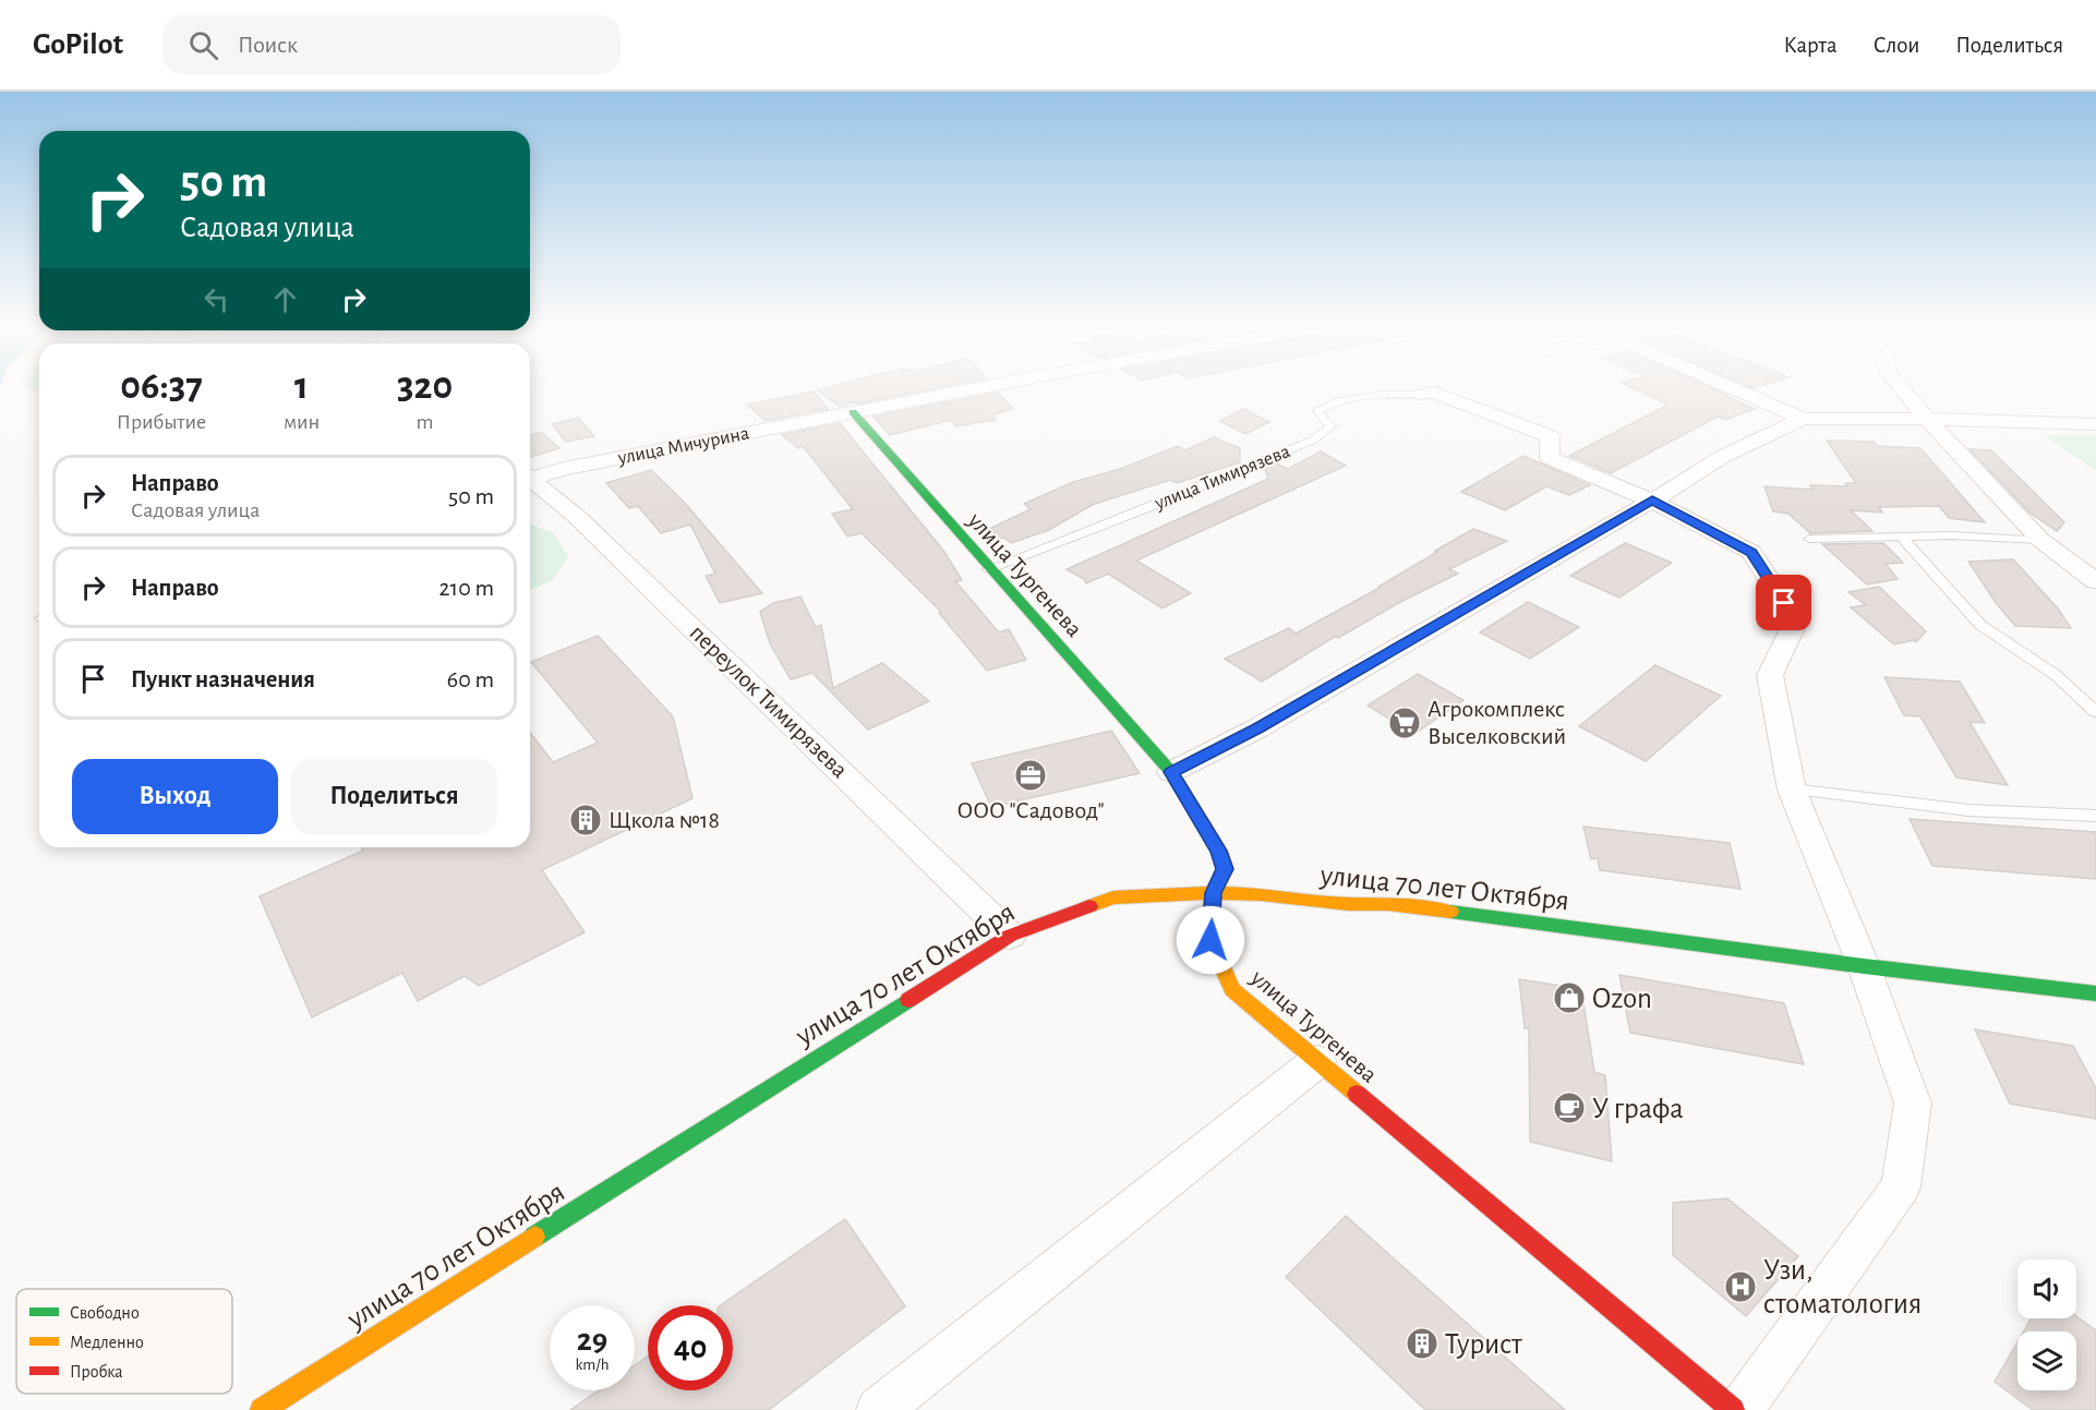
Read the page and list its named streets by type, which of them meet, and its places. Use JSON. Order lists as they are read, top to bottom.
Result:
{
  "streets": {
    "street": [
      "улица Мичурина",
      "улица Тургенева",
      "переулок Тимирязева",
      "улица 70 лет Октября"
    ],
    "lane": ["улица Тимирязева"]
  },
  "crossings": [
    ["улица Мичурина", "улица Тургенева"],
    ["улица Тимирязева", "улица Тургенева"],
    ["улица Тургенева", "улица 70 лет Октября"],
    ["переулок Тимирязева", "улица 70 лет Октября"]
  ],
  "places": {
    "supermarket": ["Агрокомплекс Выселковский"],
    "office": ["ООО \"Садовод\""],
    "building": ["Щкола №18", "Турист"],
    "shop": ["Ozon"],
    "cafe": ["У графа"],
    "hospital": ["Узи, стоматология"]
  },
  "legend": ["Свободно", "Медленно", "Пробка"],
  "page": {
    "header": "GoPilot",
    "search": "Поиск",
    "nav": ["Карта", "Слои", "Поделиться"],
    "turn": ["50 m", "Садовая улица"],
    "eta": [
      "06:37",
      "Прибытие",
      "1",
      "мин",
      "320",
      "m"
    ],
    "list": [
      {
        "name": "Направо",
        "note": "Садовая улица",
        "value": "50 m"
      },
      {
        "name": "Направо",
        "value": "210 m"
      },
      {
        "name": "Пункт назначения",
        "value": "60 m"
      }
    ],
    "buttons": ["Выход", "Поделиться"],
    "speed": "29 km/h",
    "limit": "40"
  }
}
